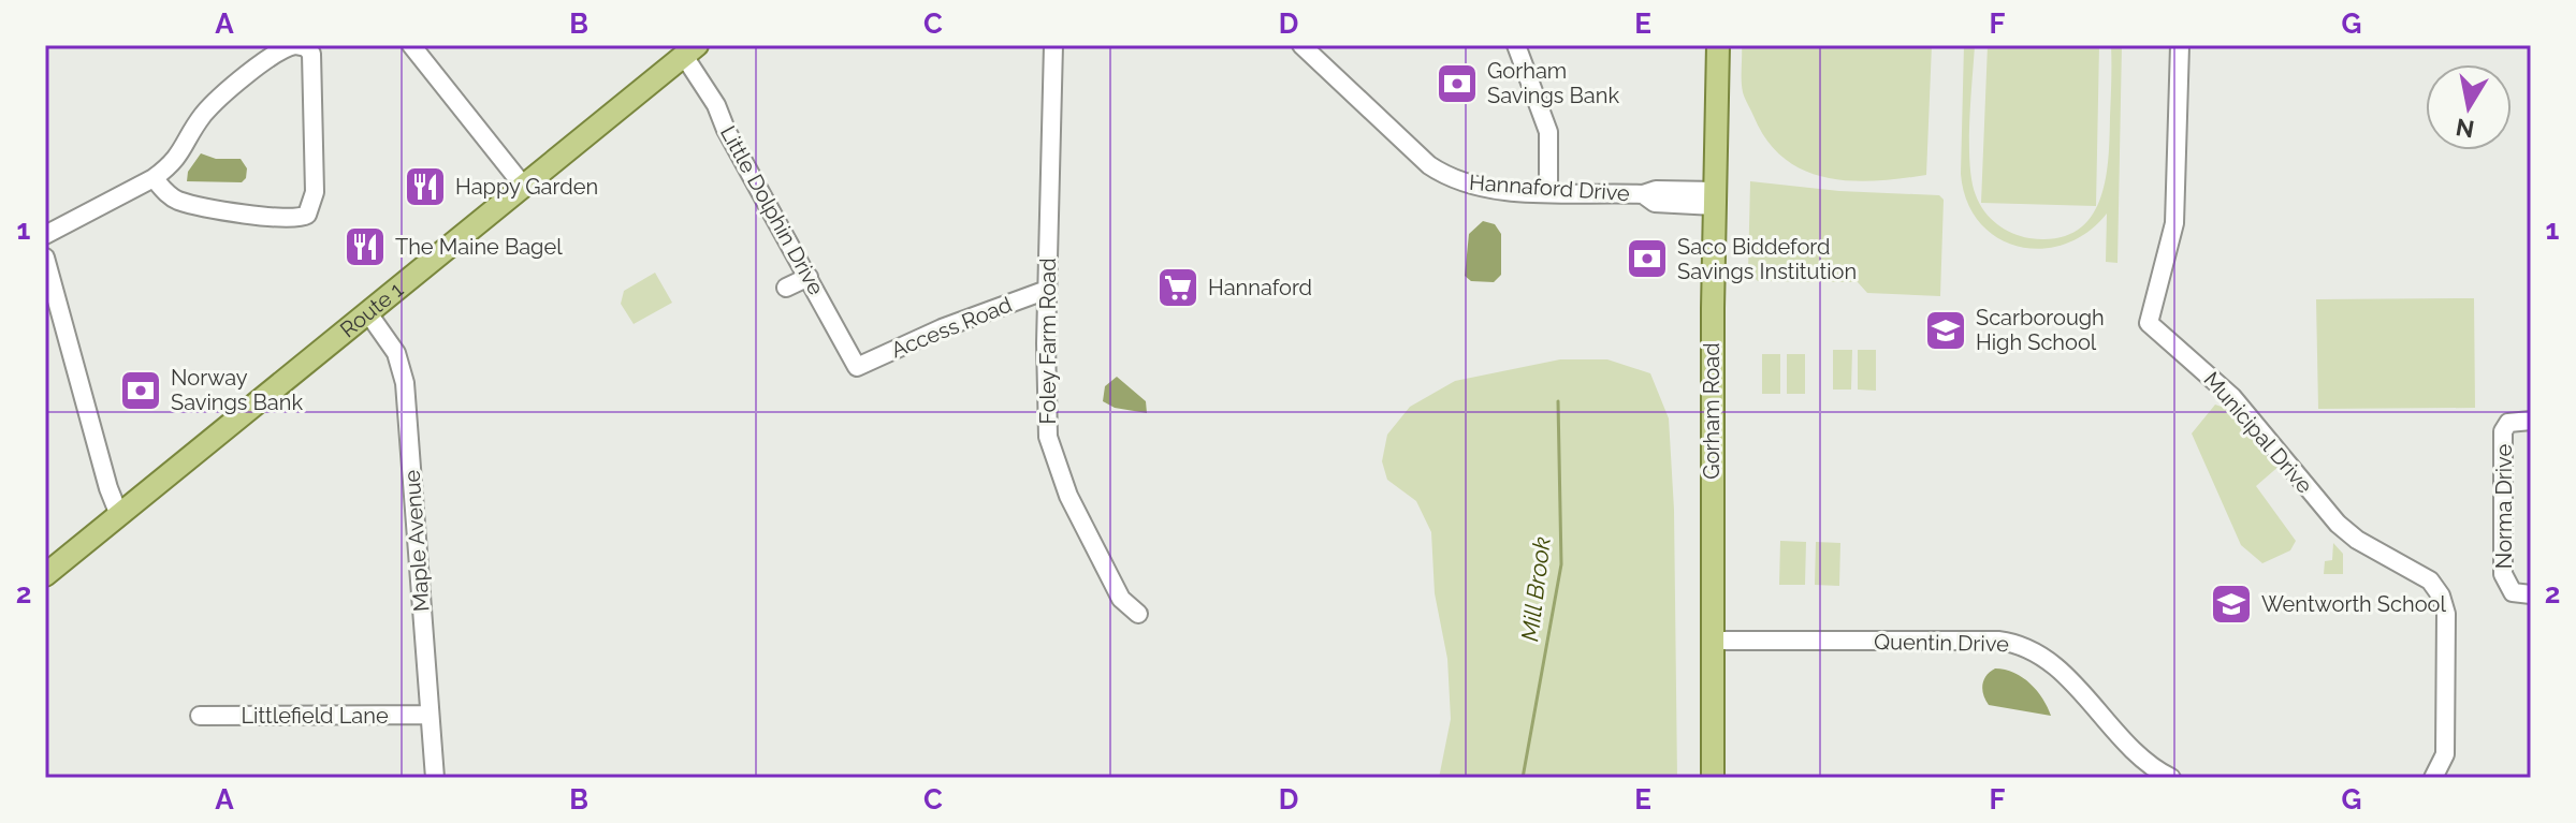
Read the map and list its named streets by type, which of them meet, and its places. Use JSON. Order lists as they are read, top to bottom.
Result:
{
  "streets": {
    "main road": ["Route 1", "Gorham Road"],
    "street": [
      "Hannaford Drive",
      "Little Dolphin Drive",
      "Access Road",
      "Foley Farm Road",
      "Municipal Drive",
      "Norma Drive",
      "Maple Avenue",
      "Quentin Drive",
      "Littlefield Lane"
    ]
  },
  "crossings": [
    ["Hannaford Drive", "Gorham Road"],
    ["Little Dolphin Drive", "Route 1"],
    ["Little Dolphin Drive", "Access Road"],
    ["Route 1", "Maple Avenue"],
    ["Access Road", "Foley Farm Road"],
    ["Gorham Road", "Quentin Drive"],
    ["Maple Avenue", "Littlefield Lane"]
  ],
  "water": ["Mill Brook"],
  "places": {
    "bank": ["Gorham Savings Bank", "Saco Biddeford Savings Institution", "Norway Savings Bank"],
    "restaurant": ["Happy Garden", "The Maine Bagel"],
    "supermarket": ["Hannaford"],
    "school or university": ["Scarborough High School", "Wentworth School"]
  },
  "north": "bottom",
  "grid": {
    "columns": [
      "A",
      "B",
      "C",
      "D",
      "E",
      "F",
      "G"
    ],
    "rows": ["1", "2"]
  }
}
